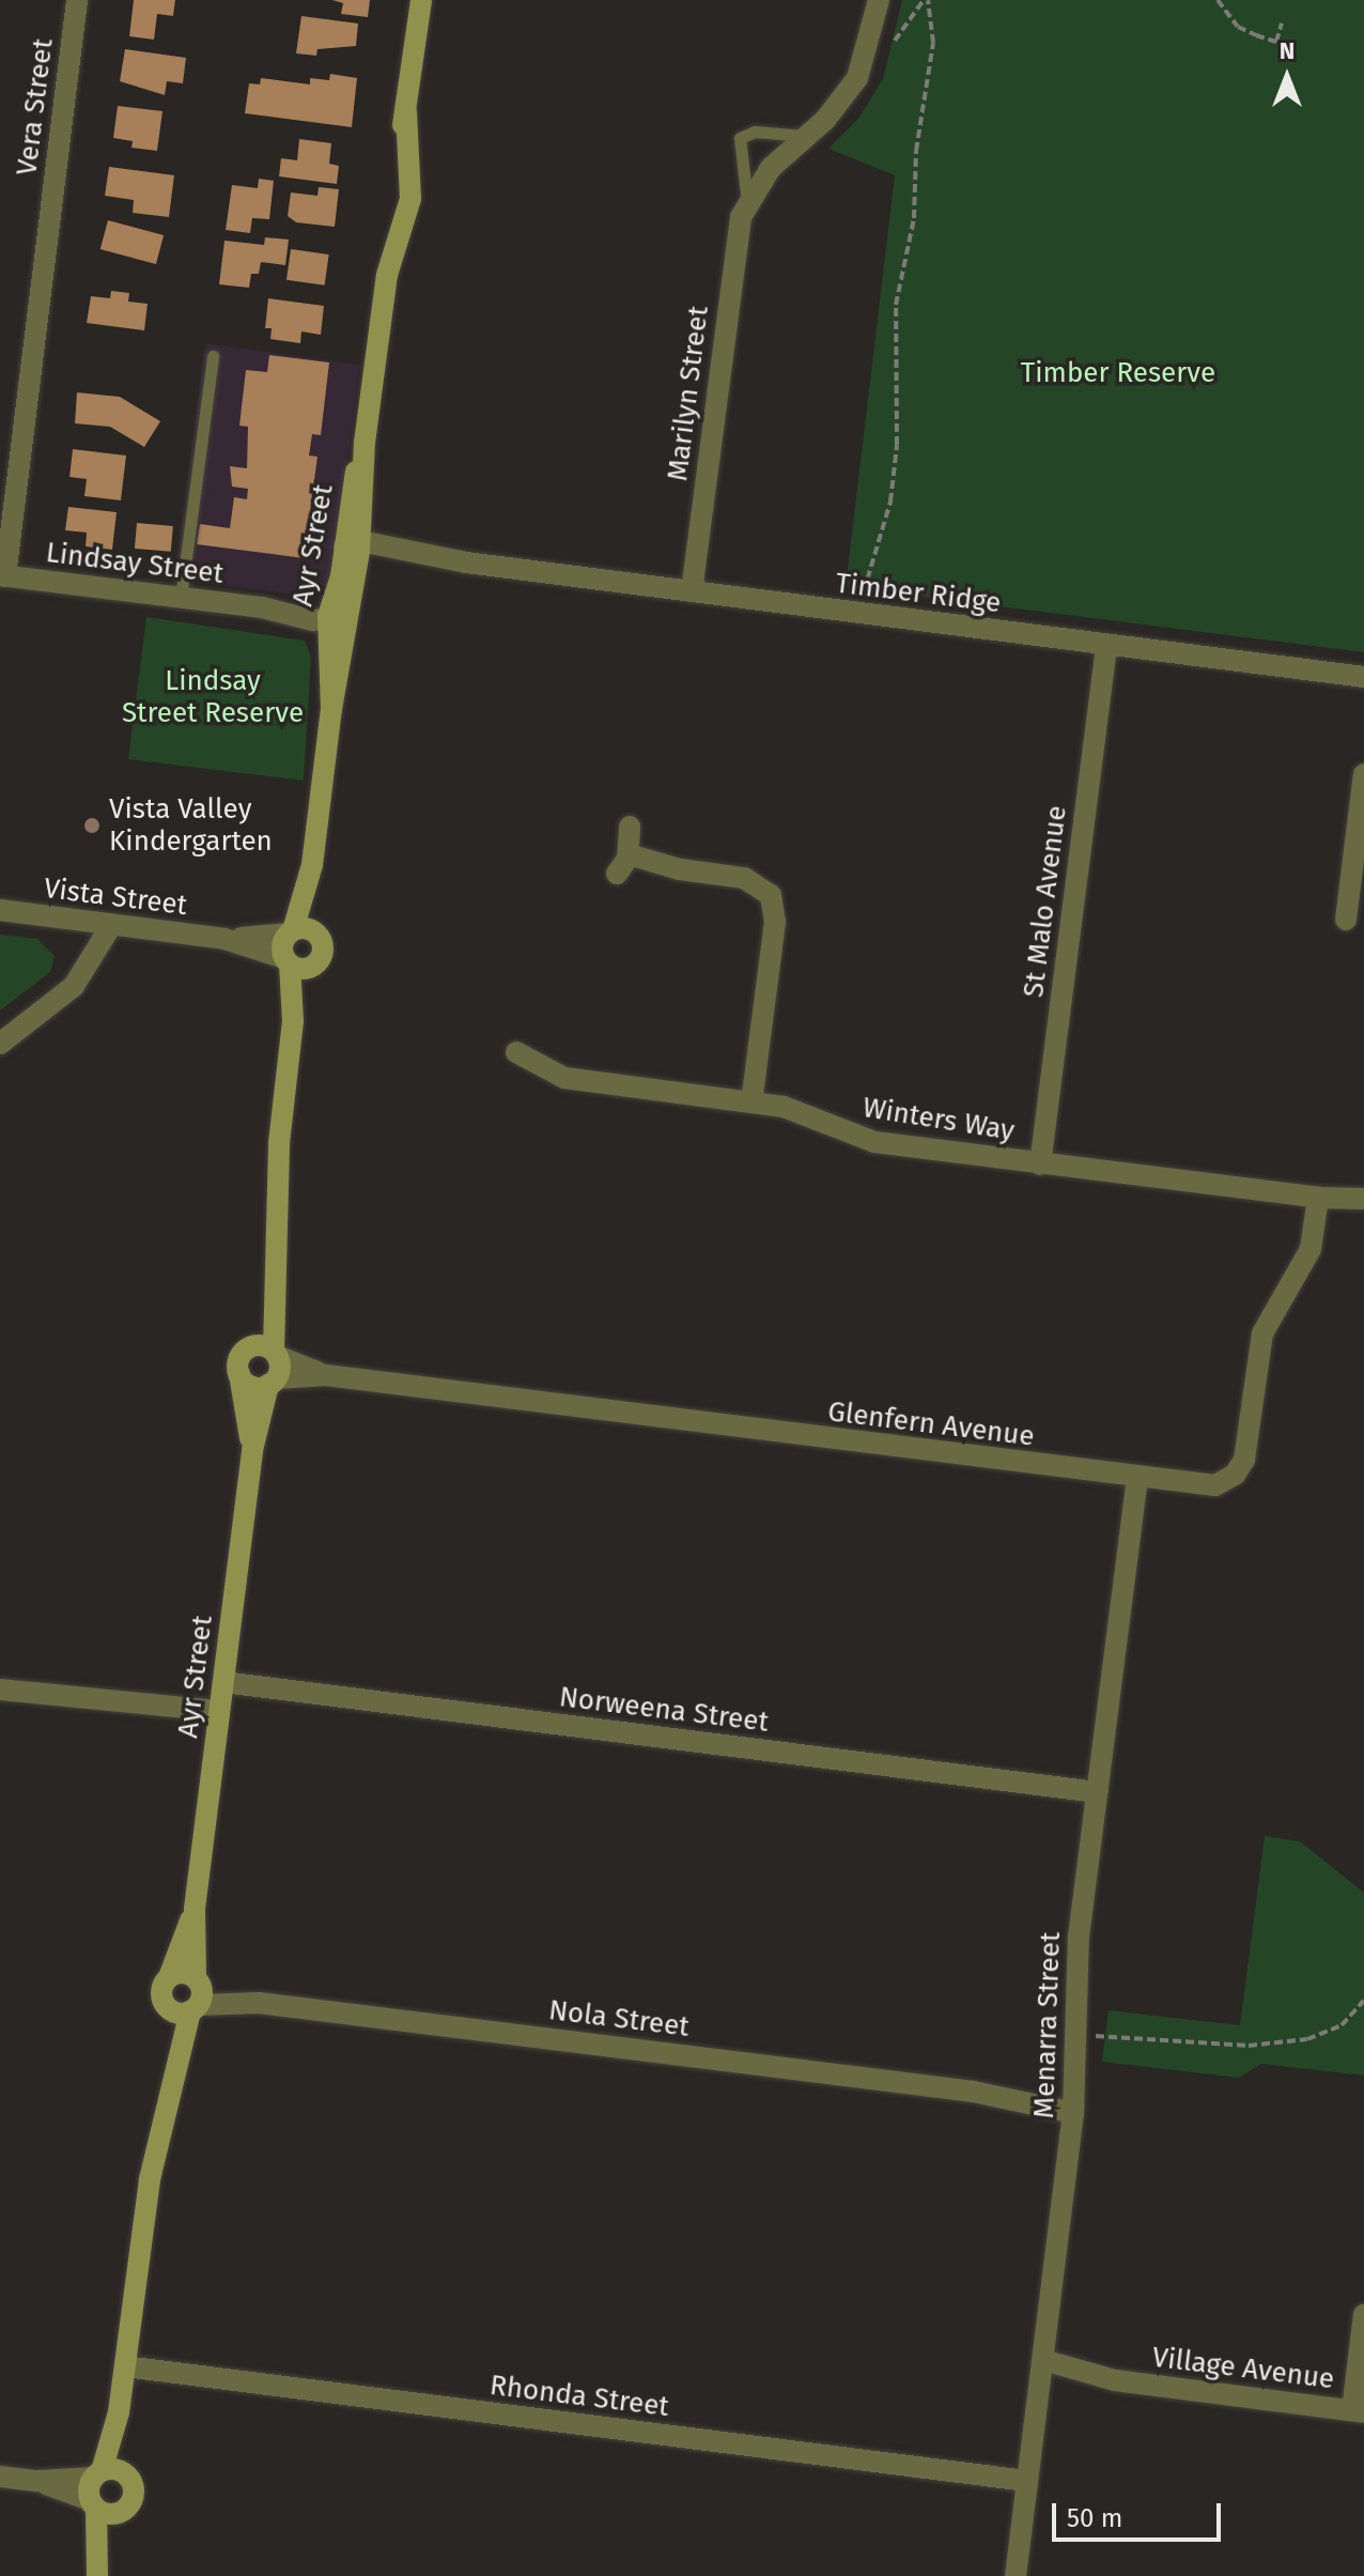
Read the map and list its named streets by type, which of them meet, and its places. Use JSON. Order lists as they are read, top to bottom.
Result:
{
  "streets": {
    "street": [
      "Vera Street",
      "Marilyn Street",
      "Ayr Street",
      "Lindsay Street",
      "Timber Ridge",
      "Vista Street",
      "St Malo Avenue",
      "Winters Way",
      "Glenfern Avenue",
      "Norweena Street",
      "Nola Street",
      "Menarra Street",
      "Village Avenue",
      "Rhonda Street"
    ]
  },
  "crossings": [
    ["Vera Street", "Lindsay Street"],
    ["Marilyn Street", "Timber Ridge"],
    ["Ayr Street", "Lindsay Street"],
    ["Ayr Street", "Timber Ridge"],
    ["Ayr Street", "Vista Street"],
    ["Ayr Street", "Glenfern Avenue"],
    ["Ayr Street", "Norweena Street"],
    ["Ayr Street", "Nola Street"],
    ["Ayr Street", "Rhonda Street"],
    ["Timber Ridge", "St Malo Avenue"],
    ["St Malo Avenue", "Winters Way"],
    ["Winters Way", "Glenfern Avenue"],
    ["Glenfern Avenue", "Menarra Street"],
    ["Norweena Street", "Menarra Street"],
    ["Nola Street", "Menarra Street"],
    ["Menarra Street", "Village Avenue"],
    ["Menarra Street", "Rhonda Street"]
  ],
  "parks": ["Timber Reserve", "Lindsay Street Reserve"],
  "places": ["Vista Valley Kindergarten"],
  "scale_bar": "50 m",
  "north": "top"
}
